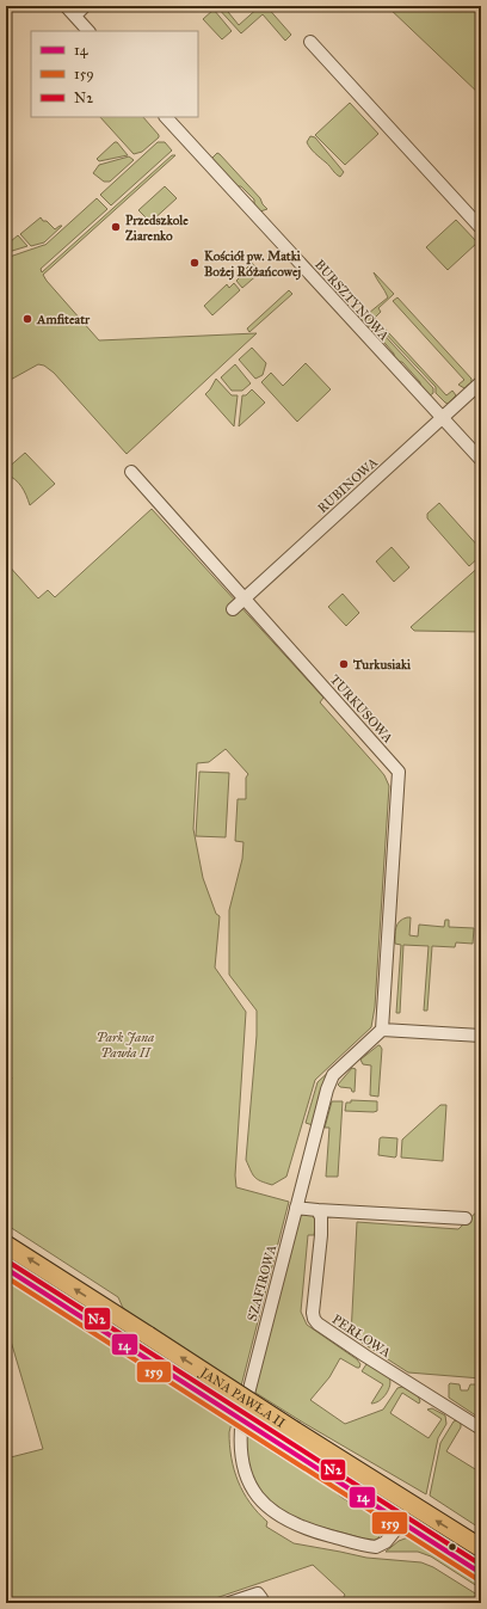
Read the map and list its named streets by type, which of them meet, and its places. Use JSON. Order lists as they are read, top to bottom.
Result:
{
  "streets": {
    "main road": ["JANA PAWŁA II"],
    "street": [
      "BURSZTYNOWA",
      "RUBINOWA",
      "TURKUSOWA",
      "SZAFIROWA",
      "PERŁOWA"
    ]
  },
  "crossings": [
    ["BURSZTYNOWA", "RUBINOWA"],
    ["RUBINOWA", "TURKUSOWA"],
    ["TURKUSOWA", "SZAFIROWA"],
    ["SZAFIROWA", "JANA PAWŁA II"]
  ],
  "parks": ["Park Jana Pawła II"],
  "places": [
    "Przedszkole Ziarenko",
    "Kościół pw. Matki Bożej Różańcowej",
    "Amfiteatr",
    "Turkusiaki"
  ],
  "lines": ["transit line N2", "transit line 14", "transit line 159"],
  "legend": ["14", "159", "N2"]
}
